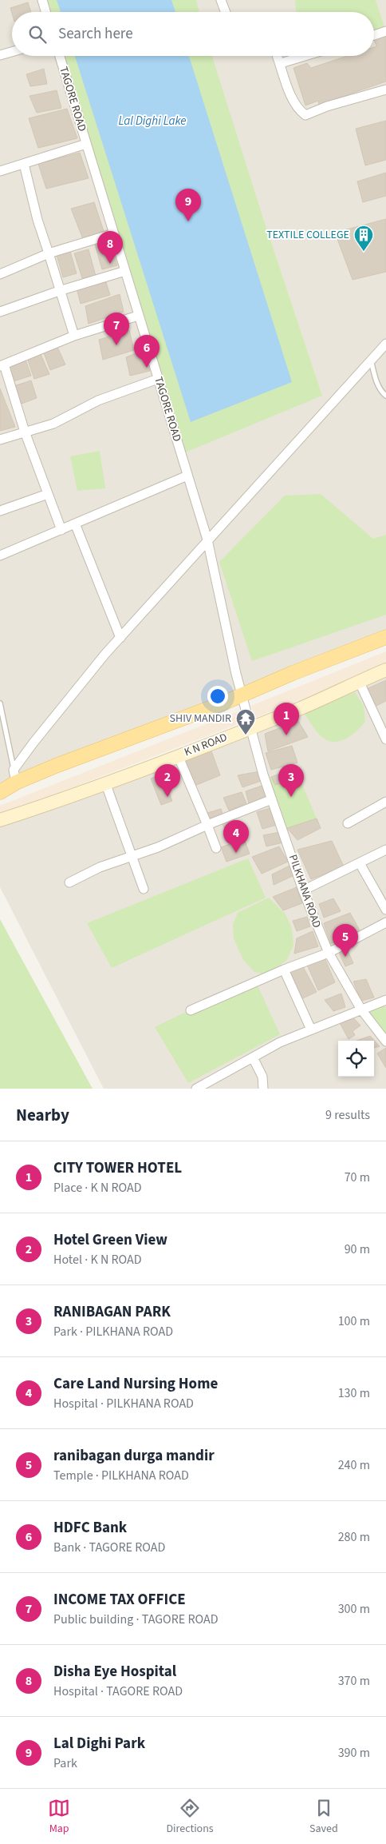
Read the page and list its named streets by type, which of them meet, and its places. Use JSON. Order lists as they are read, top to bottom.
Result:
{
  "streets": {
    "street": ["TAGORE ROAD", "K N ROAD", "PILKHANA ROAD"]
  },
  "crossings": [
    ["TAGORE ROAD", "PILKHANA ROAD"],
    ["K N ROAD", "PILKHANA ROAD"]
  ],
  "water": ["Lal Dighi Lake"],
  "places": {
    "building": ["TEXTILE COLLEGE"],
    "temple": ["SHIV MANDIR"]
  },
  "page": {
    "search": "Search here",
    "pins": [
      "9",
      "8",
      "7",
      "6",
      "1",
      "2",
      "3",
      "4",
      "5"
    ],
    "heading": ["Nearby", "9 results"],
    "list": [
      {
        "mark": "1",
        "name": "CITY TOWER HOTEL",
        "note": "Place · K N ROAD",
        "value": "70 m"
      },
      {
        "mark": "2",
        "name": "Hotel Green View",
        "note": "Hotel · K N ROAD",
        "value": "90 m"
      },
      {
        "mark": "3",
        "name": "RANIBAGAN PARK",
        "note": "Park · PILKHANA ROAD",
        "value": "100 m"
      },
      {
        "mark": "4",
        "name": "Care Land Nursing Home",
        "note": "Hospital · PILKHANA ROAD",
        "value": "130 m"
      },
      {
        "mark": "5",
        "name": "ranibagan durga mandir",
        "note": "Temple · PILKHANA ROAD",
        "value": "240 m"
      },
      {
        "mark": "6",
        "name": "HDFC Bank",
        "note": "Bank · TAGORE ROAD",
        "value": "280 m"
      },
      {
        "mark": "7",
        "name": "INCOME TAX OFFICE",
        "note": "Public building · TAGORE ROAD",
        "value": "300 m"
      },
      {
        "mark": "8",
        "name": "Disha Eye Hospital",
        "note": "Hospital · TAGORE ROAD",
        "value": "370 m"
      },
      {
        "mark": "9",
        "name": "Lal Dighi Park",
        "note": "Park",
        "value": "390 m"
      }
    ],
    "nav": ["Map", "Directions", "Saved"]
  }
}
